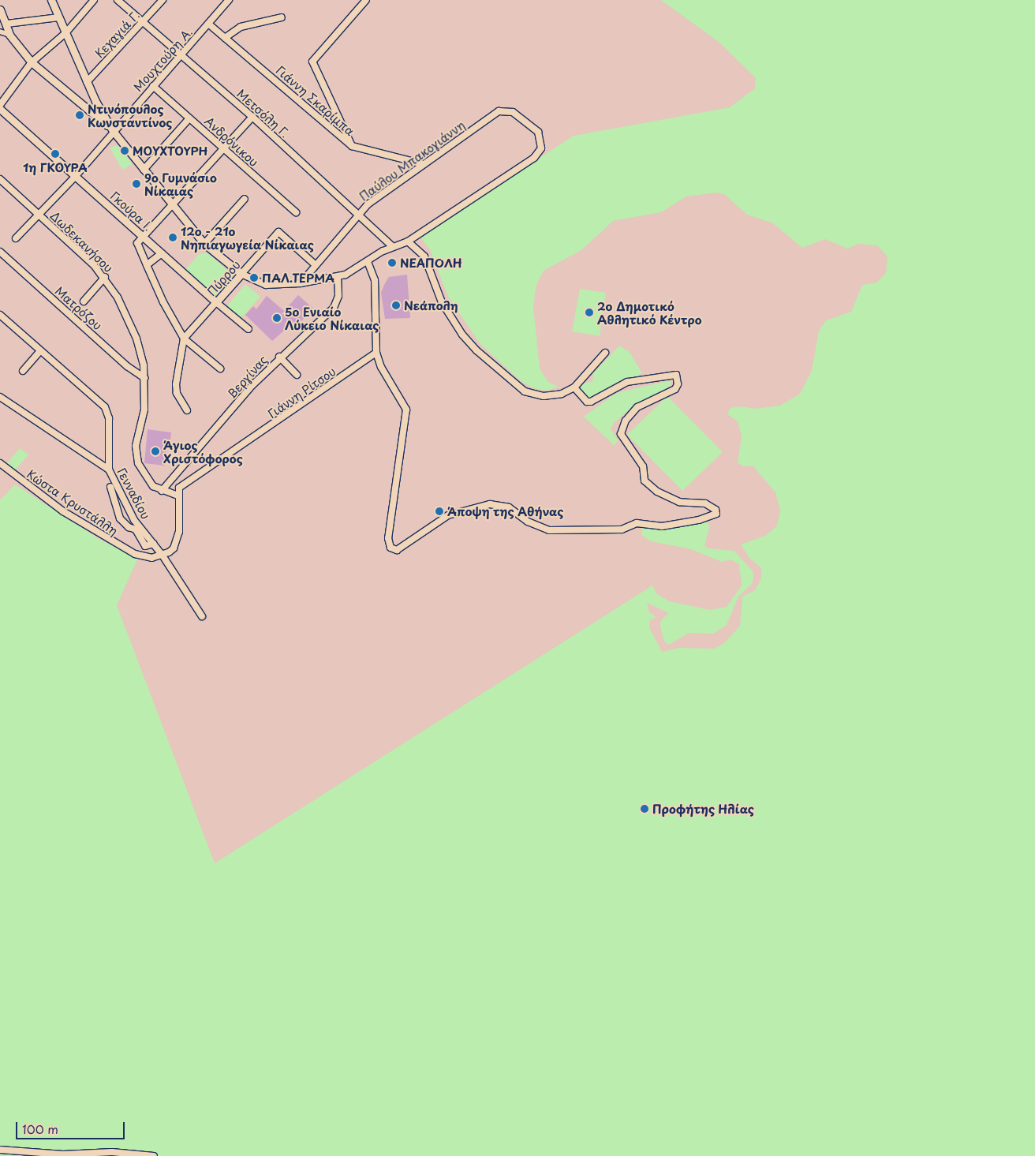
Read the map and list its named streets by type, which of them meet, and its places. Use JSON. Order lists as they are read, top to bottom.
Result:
{
  "streets": {
    "street": [
      "Κεχαγιά Γ.",
      "Μουχτούρη Α.",
      "Γιάννη Σκαρίμπα",
      "Μετσόλη Γ.",
      "Ανδρόνικου",
      "Παύλου Μπακογιάννη",
      "Γκούρα Ι.",
      "Δωδεκανήσου",
      "Πύρρου",
      "Ματρόζου",
      "Βεργίνας",
      "Γιάννη Ρίτσου",
      "Γενναδίου",
      "Κώστα Κρυστάλλη"
    ]
  },
  "crossings": [
    ["Κεχαγιά Γ.", "Μετσόλη Γ."],
    ["Μουχτούρη Α.", "Γιάννη Σκαρίμπα"],
    ["Μουχτούρη Α.", "Μετσόλη Γ."],
    ["Μουχτούρη Α.", "Ανδρόνικου"],
    ["Μουχτούρη Α.", "Γκούρα Ι."],
    ["Μουχτούρη Α.", "Δωδεκανήσου"],
    ["Γιάννη Σκαρίμπα", "Παύλου Μπακογιάννη"],
    ["Μετσόλη Γ.", "Παύλου Μπακογιάννη"],
    ["Παύλου Μπακογιάννη", "Πύρρου"],
    ["Γκούρα Ι.", "Πύρρου"],
    ["Δωδεκανήσου", "Ματρόζου"],
    ["Δωδεκανήσου", "Βεργίνας"],
    ["Δωδεκανήσου", "Γιάννη Ρίτσου"],
    ["Γενναδίου", "Κώστα Κρυστάλλη"]
  ],
  "places": [
    "Ντινόπουλος Κωνσταντίνος",
    "ΜΟΥΧΤΟΥΡΗ",
    "1η ΓΚΟΥΡΑ",
    "9ο Γυμνάσιο Νίκαιας",
    "12ο - 21ο Νηπιαγωγεία Νίκαιας",
    "ΝΕΑΠΟΛΗ",
    "ΠΑΛ.ΤΕΡΜΑ",
    "Νεάπολη",
    "2o Δημοτικό Αθλητικό Κέντρο",
    "5ο Ενιαίο Λύκειο Νίκαιας",
    "Άγιος Χριστόφορος",
    "Άποψη της Αθήνας",
    "Προφήτης Ηλίας"
  ],
  "scale_bar": "100 m"
}
